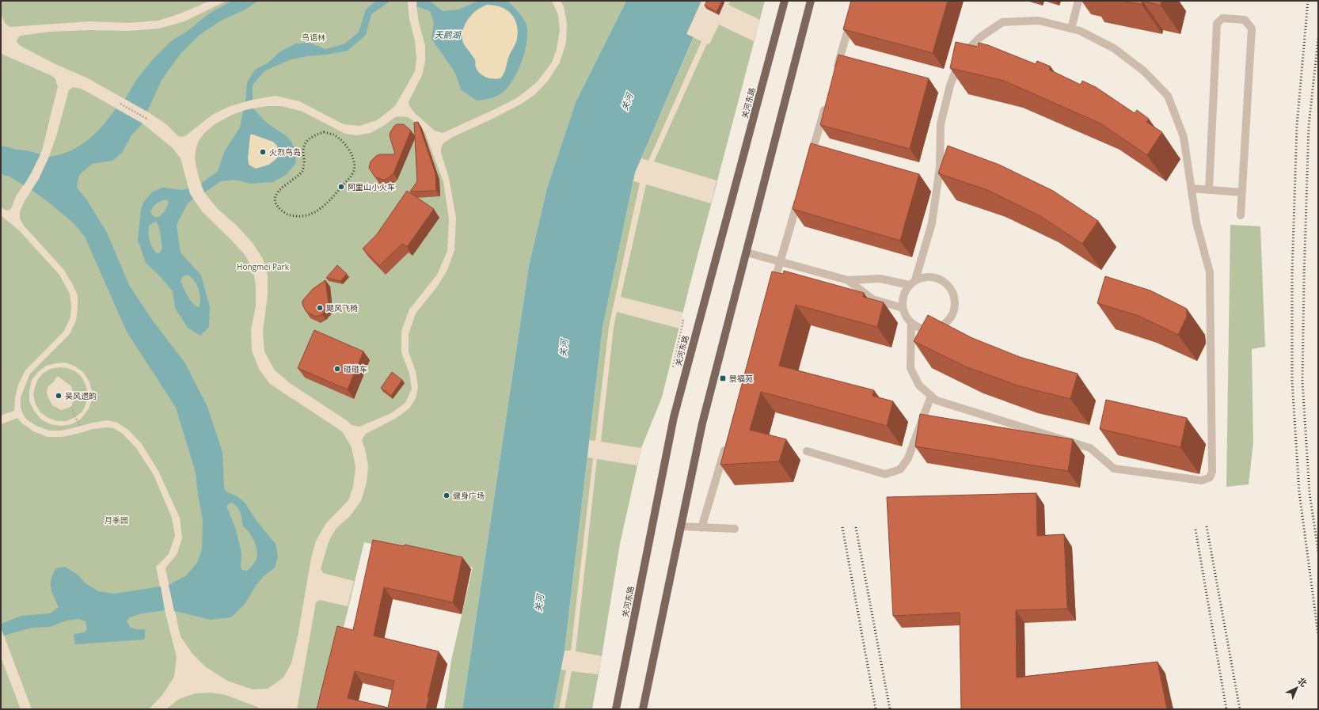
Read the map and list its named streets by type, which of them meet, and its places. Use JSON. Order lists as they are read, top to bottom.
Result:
{
  "streets": {
    "main road": ["关河东路"]
  },
  "water": ["天鹅湖", "关河"],
  "parks": ["鸟语林", "Hongmei Park", "月季园"],
  "places": {
    "other": [
      "火烈鸟岛",
      "阿里山小火车",
      "飓风飞椅",
      "碰碰车",
      "吴风遗韵",
      "健身广场"
    ],
    "transit": ["景福苑"]
  },
  "north": "top right"
}
